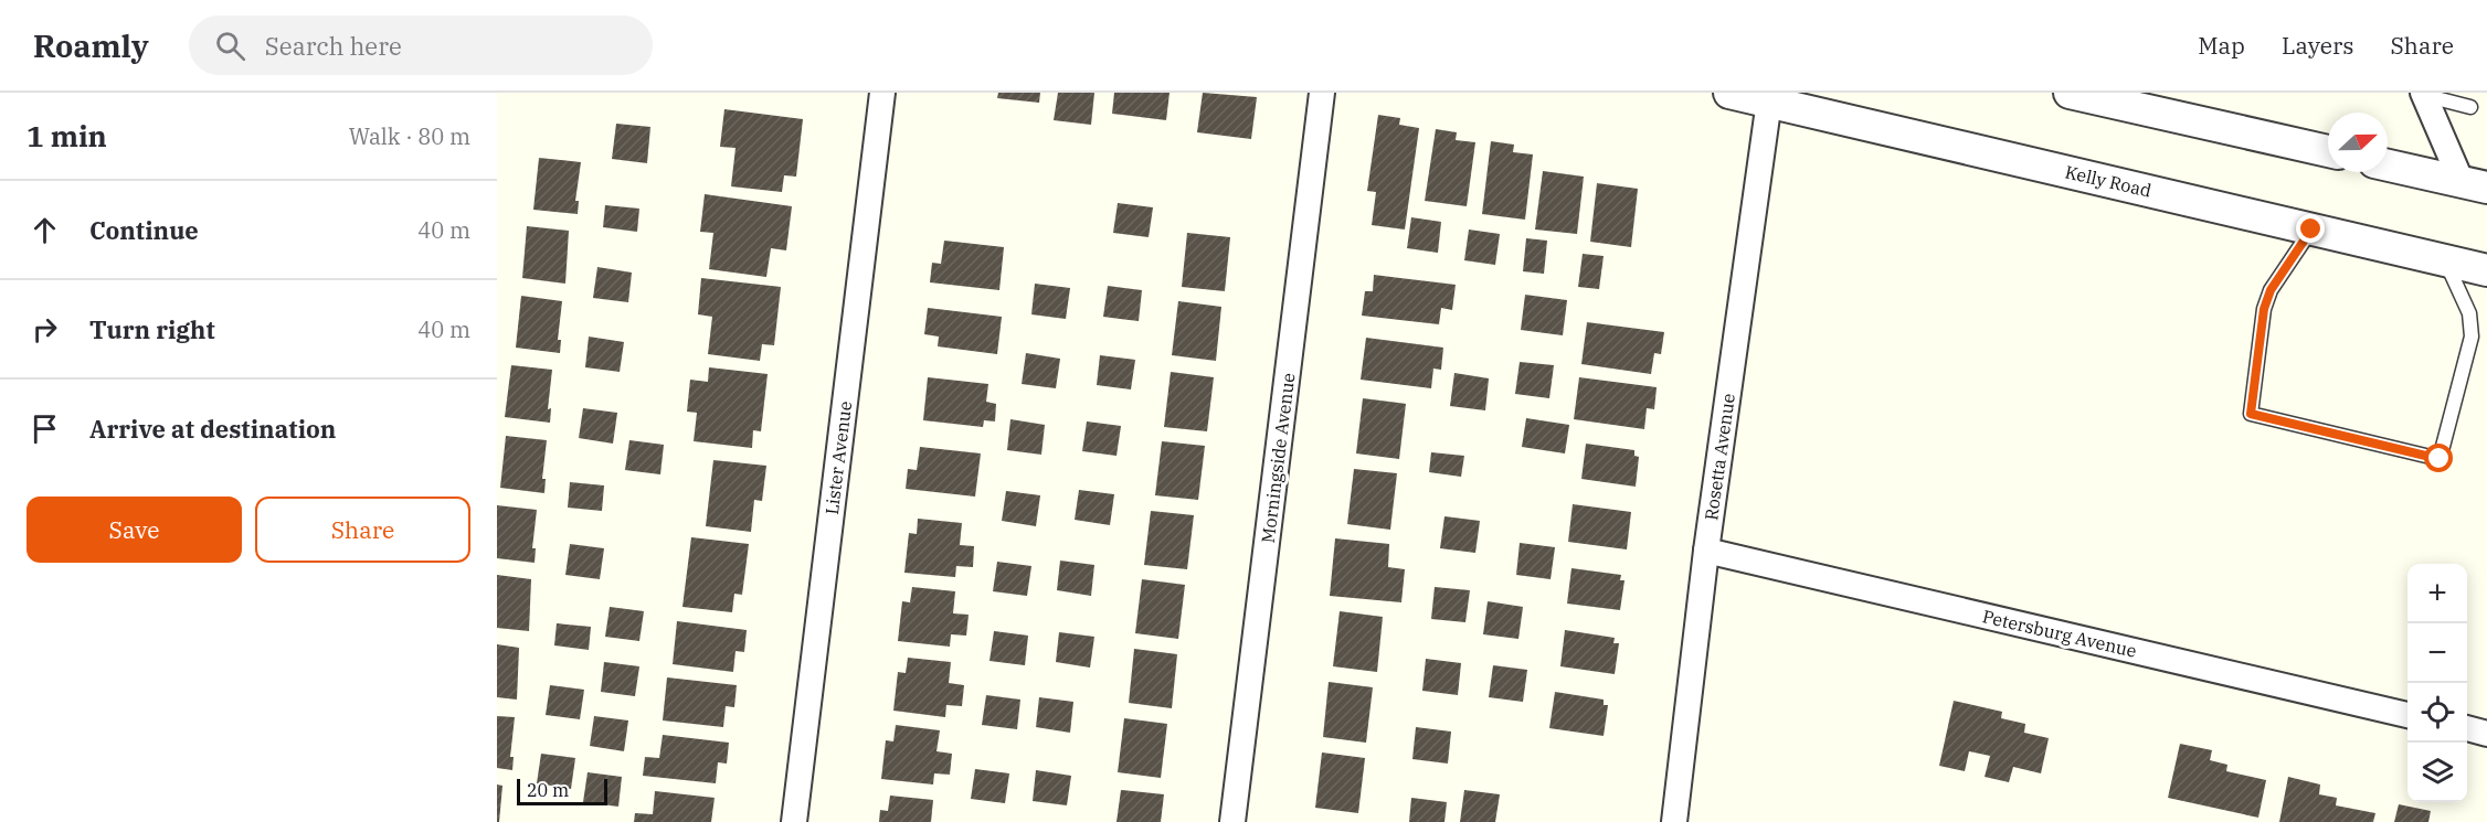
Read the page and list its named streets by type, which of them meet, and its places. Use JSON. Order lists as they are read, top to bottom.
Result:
{
  "streets": {
    "street": [
      "Kelly Road",
      "Rosetta Avenue",
      "Lister Avenue",
      "Morningside Avenue",
      "Petersburg Avenue"
    ]
  },
  "crossings": [
    ["Kelly Road", "Rosetta Avenue"],
    ["Rosetta Avenue", "Petersburg Avenue"]
  ],
  "scale_bar": "20 m",
  "north": "right",
  "page": {
    "header": "Roamly",
    "search": "Search here",
    "nav": ["Map", "Layers", "Share"],
    "heading": ["1 min", "Walk · 80 m"],
    "list": [
      ["Continue", "40 m"],
      ["Turn right", "40 m"],
      "Arrive at destination"
    ],
    "buttons": ["Save", "Share"],
    "map_buttons": ["+", "−"],
    "scale": "20 m"
  }
}
